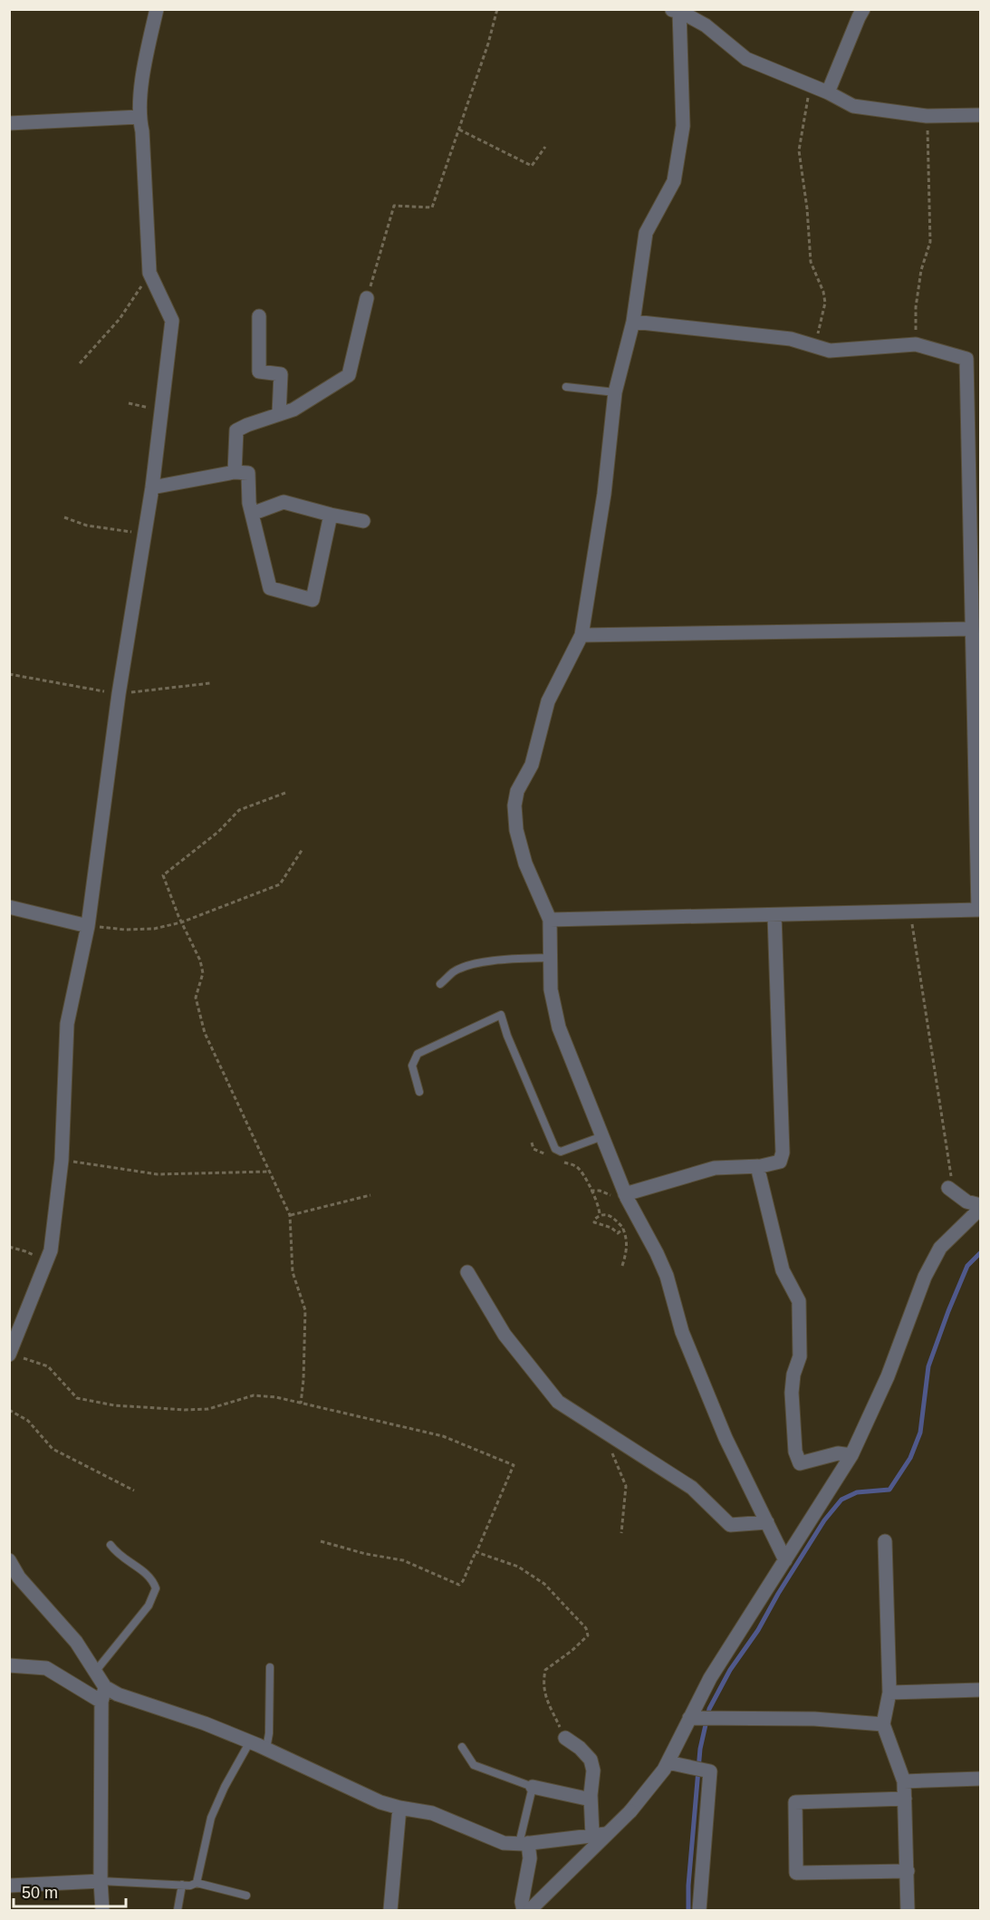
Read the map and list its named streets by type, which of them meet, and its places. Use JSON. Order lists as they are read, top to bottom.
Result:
{
  "scale_bar": "50 m"
}
